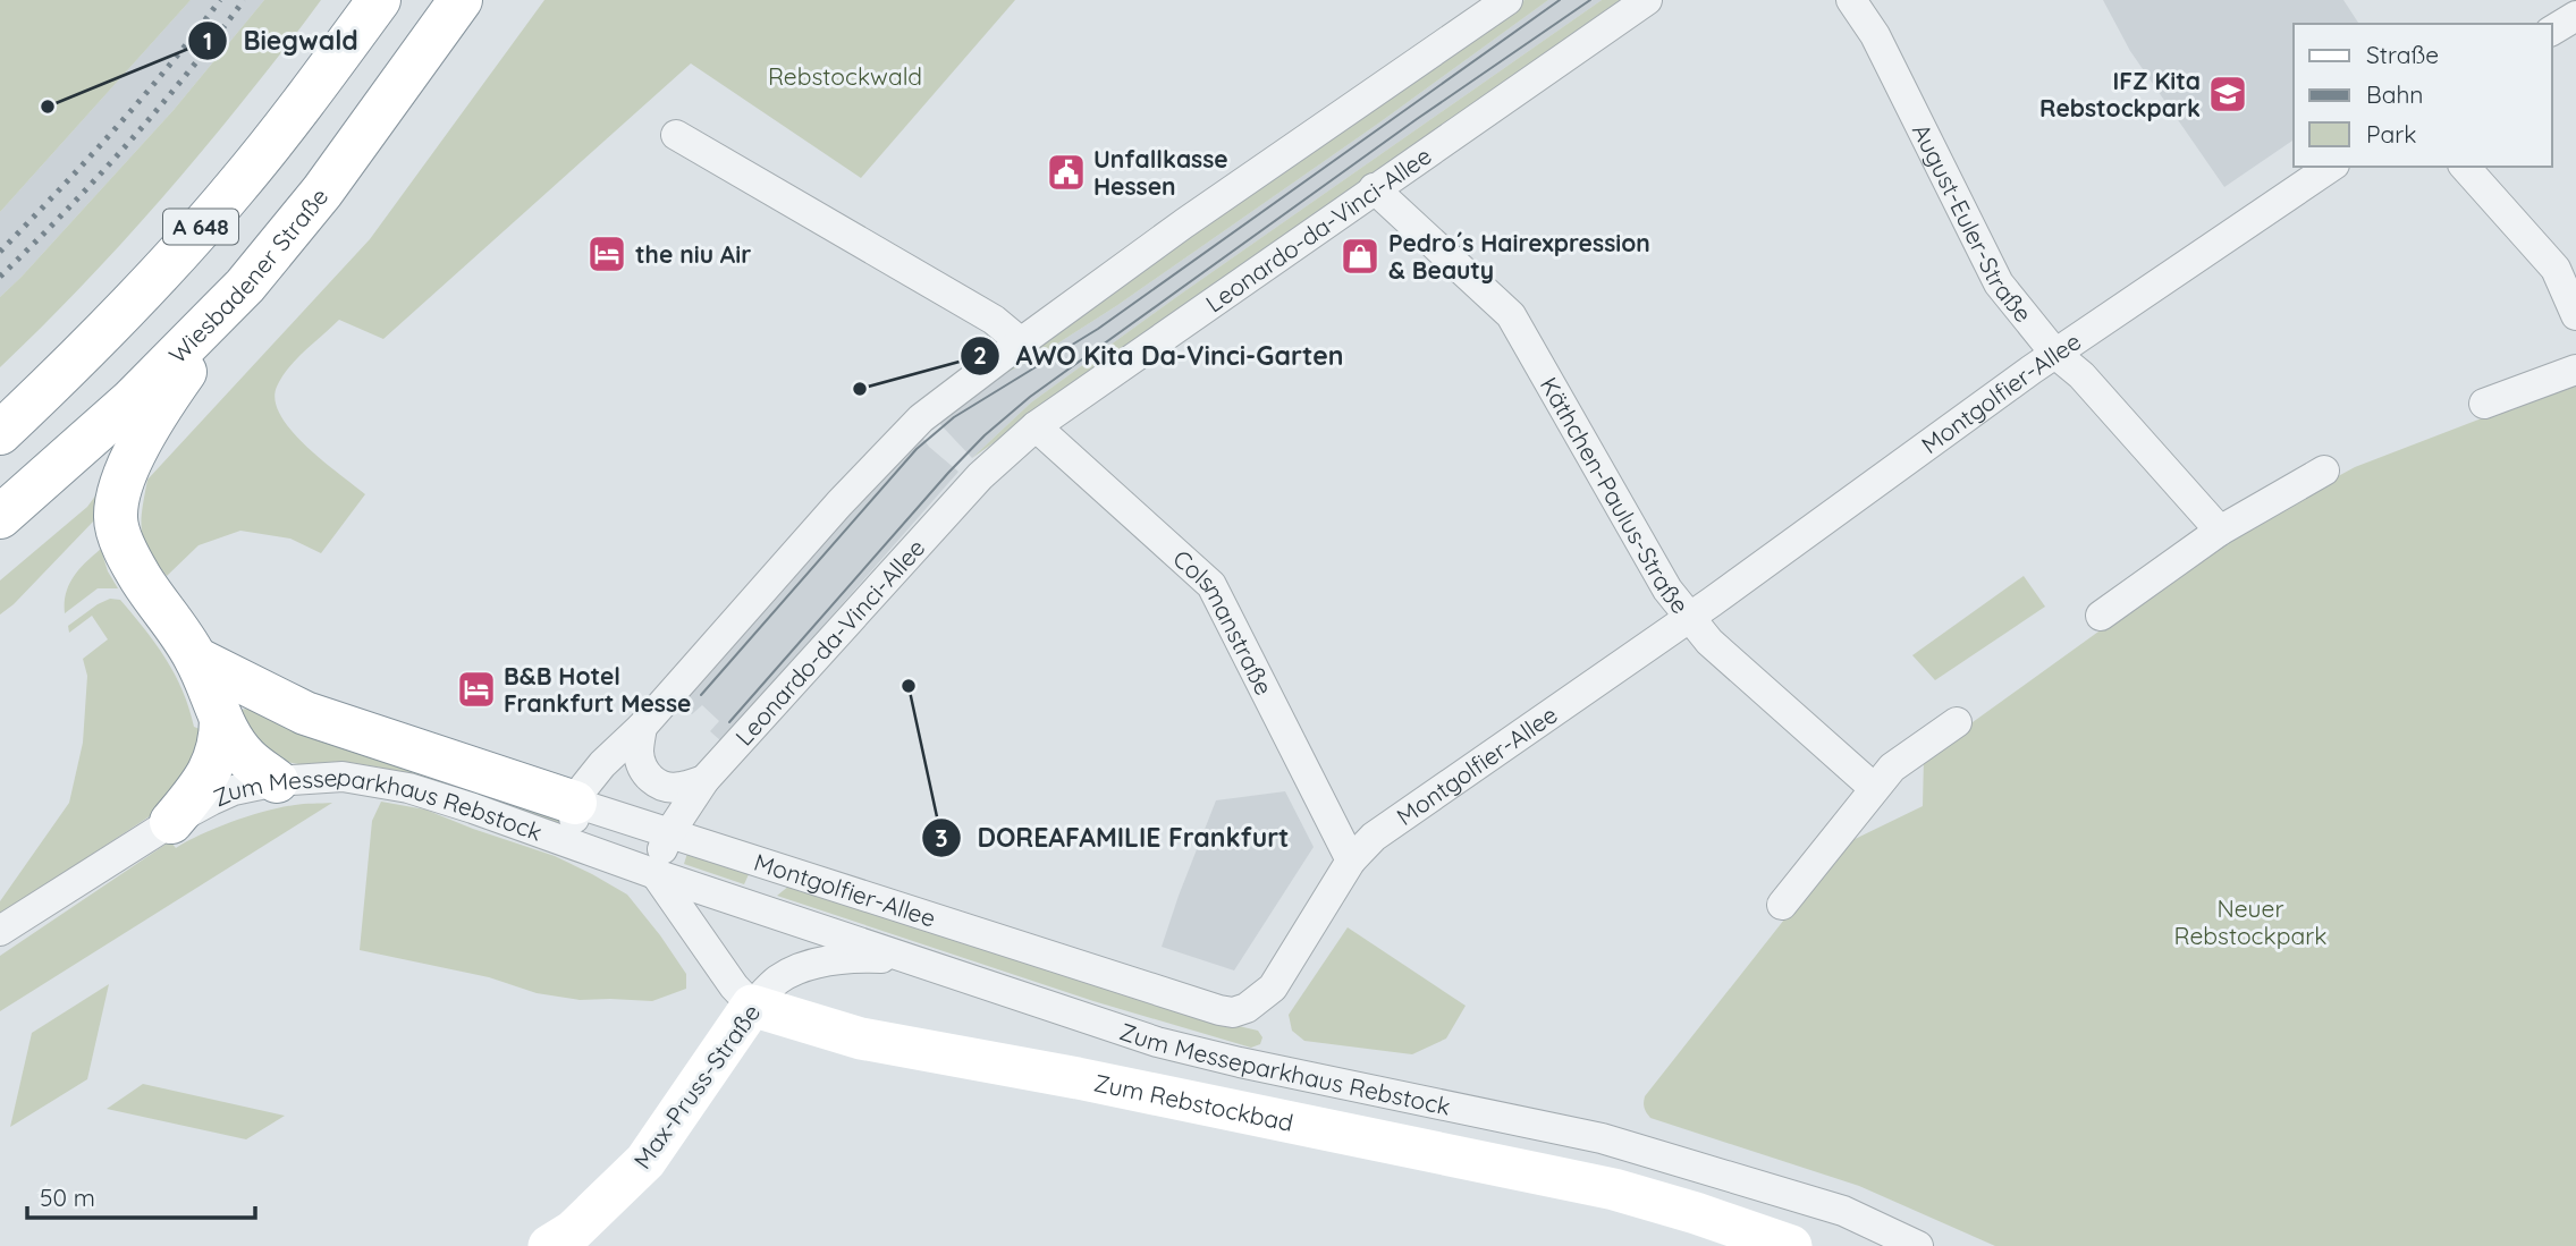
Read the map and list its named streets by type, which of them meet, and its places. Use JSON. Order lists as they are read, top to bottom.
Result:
{
  "streets": {
    "highway": ["A 648", "Wiesbadener Straße"],
    "main road": ["Max-Pruss-Straße", "Zum Rebstockbad"],
    "street": [
      "August-Euler-Straße",
      "Leonardo-da-Vinci-Allee",
      "Montgolfier-Allee",
      "Käthchen-Paulus-Straße",
      "Colsmanstraße",
      "Zum Messeparkhaus Rebstock"
    ]
  },
  "crossings": [
    ["August-Euler-Straße", "Montgolfier-Allee"],
    ["Leonardo-da-Vinci-Allee", "Montgolfier-Allee"],
    ["Leonardo-da-Vinci-Allee", "Käthchen-Paulus-Straße"],
    ["Leonardo-da-Vinci-Allee", "Colsmanstraße"],
    ["Leonardo-da-Vinci-Allee", "Zum Messeparkhaus Rebstock"],
    ["Montgolfier-Allee", "Käthchen-Paulus-Straße"],
    ["Montgolfier-Allee", "Colsmanstraße"],
    ["Zum Messeparkhaus Rebstock", "Max-Pruss-Straße"],
    ["Max-Pruss-Straße", "Zum Rebstockbad"]
  ],
  "parks": ["Rebstockwald", "Neuer Rebstockpark"],
  "places": {
    "school or university": ["IFZ Kita Rebstockpark"],
    "other": ["Biegwald", "AWO Kita Da-Vinci-Garten", "DOREAFAMILIE Frankfurt"],
    "public building": ["Unfallkasse Hessen"],
    "hotel": ["the niu Air", "B&B Hotel Frankfurt Messe"],
    "shop": ["Pedro´s Hairexpression & Beauty"]
  },
  "legend": ["Straße", "Bahn", "Park"],
  "scale_bar": "50 m"
}
